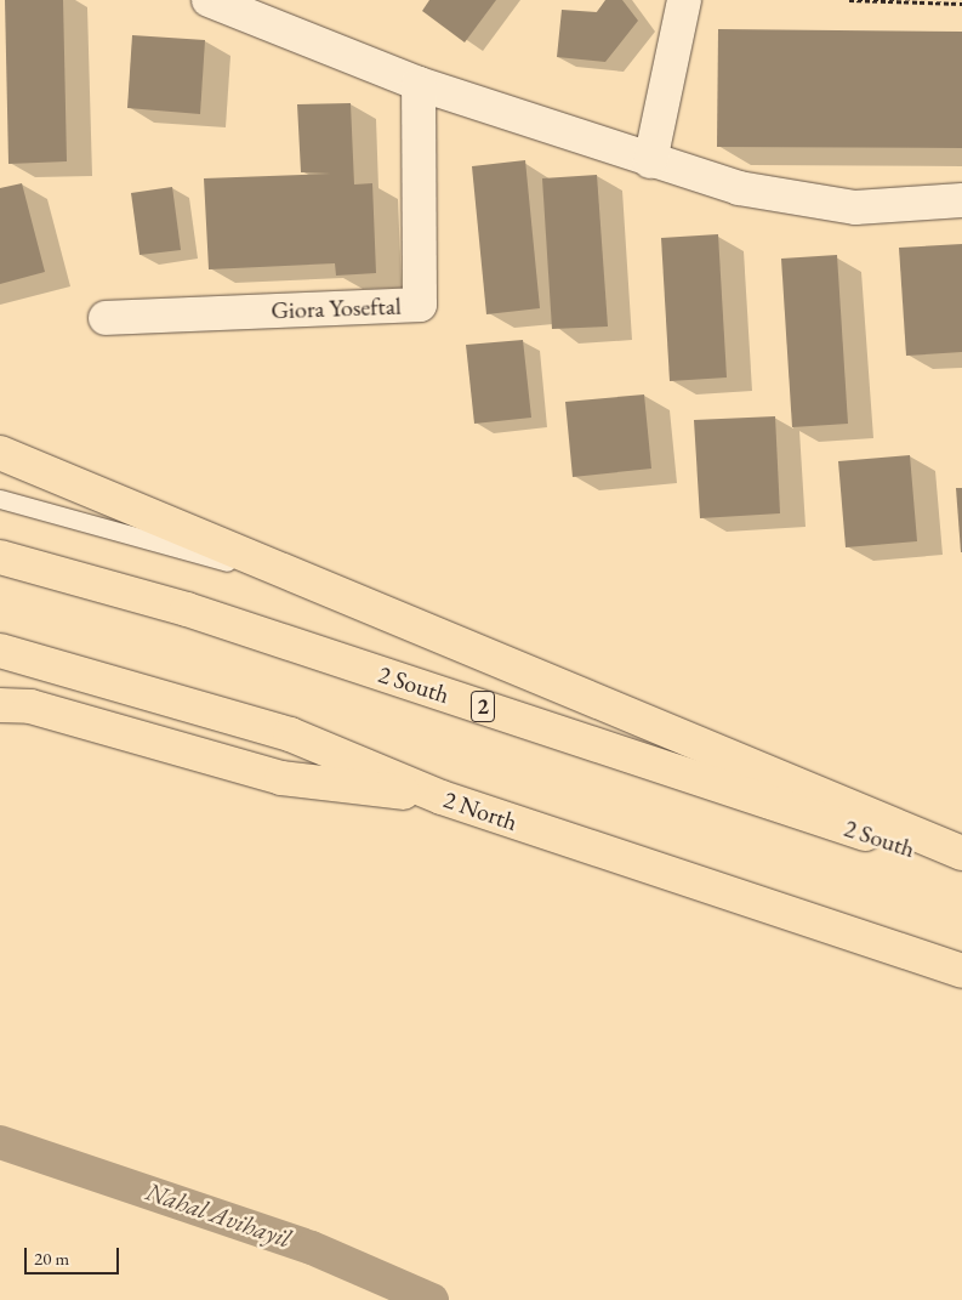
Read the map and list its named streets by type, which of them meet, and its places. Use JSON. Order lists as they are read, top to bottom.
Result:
{
  "streets": {
    "highway": ["2 South", "2", "2 North"],
    "street": ["Giora Yoseftal"]
  },
  "water": ["Nahal Avihayil"],
  "scale_bar": "20 m"
}
